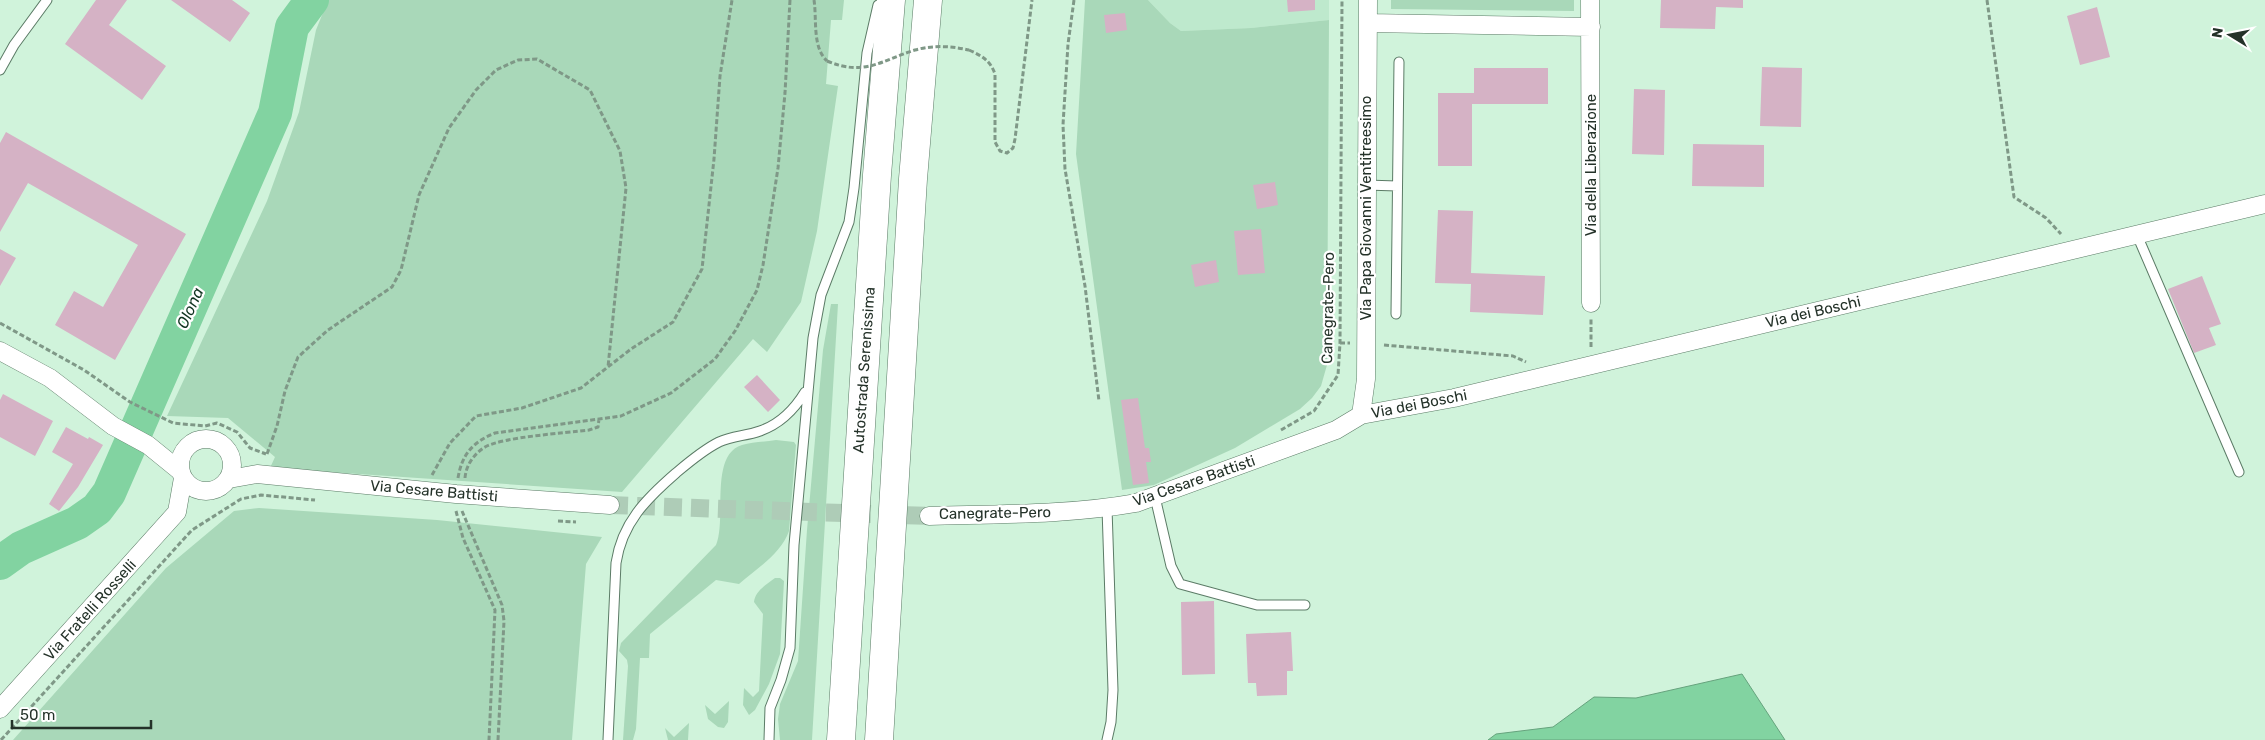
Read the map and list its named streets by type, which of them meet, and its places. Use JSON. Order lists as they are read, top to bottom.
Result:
{
  "streets": {
    "highway": ["Autostrada Serenissima"],
    "street": [
      "Via della Liberazione",
      "Via Papa Giovanni Ventitreesimo",
      "Via dei Boschi",
      "Via Cesare Battisti",
      "Via Fratelli Rosselli"
    ],
    "path": ["Canegrate-Pero"]
  },
  "crossings": [
    ["Via Papa Giovanni Ventitreesimo", "Via dei Boschi"],
    ["Via Papa Giovanni Ventitreesimo", "Via Cesare Battisti"],
    ["Via dei Boschi", "Via Cesare Battisti"],
    ["Via Cesare Battisti", "Via Fratelli Rosselli"]
  ],
  "water": ["Olona"],
  "scale_bar": "50 m",
  "north": "left"
}
